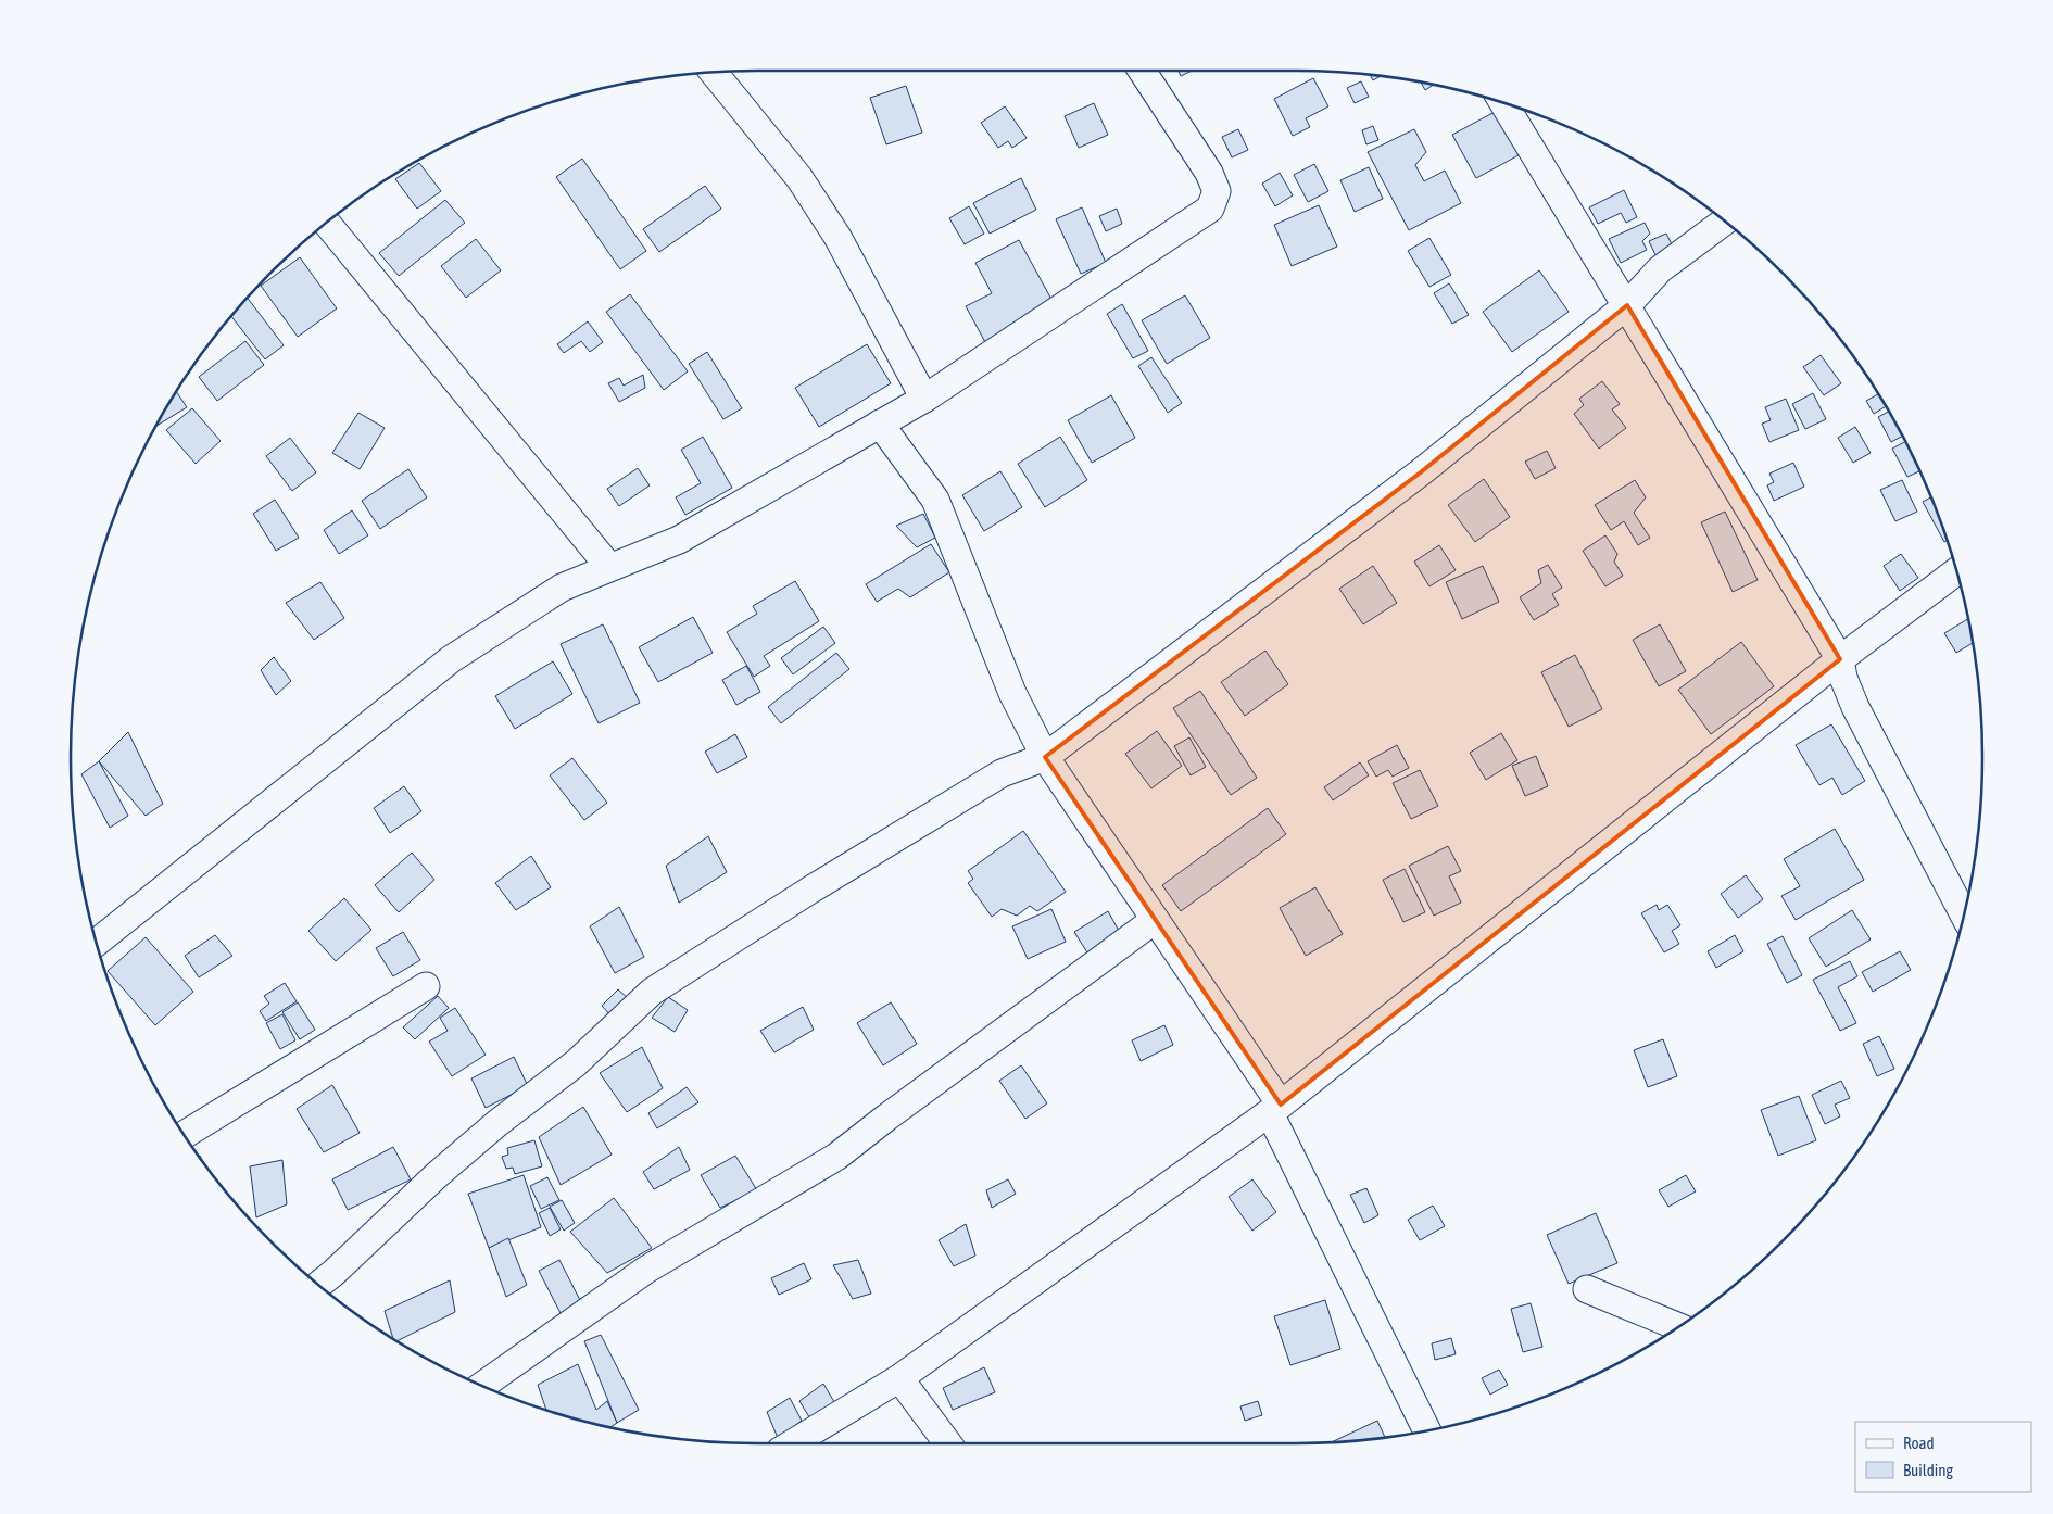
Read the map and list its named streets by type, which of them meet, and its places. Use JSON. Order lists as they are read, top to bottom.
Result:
{
  "legend": ["Road", "Building"]
}
